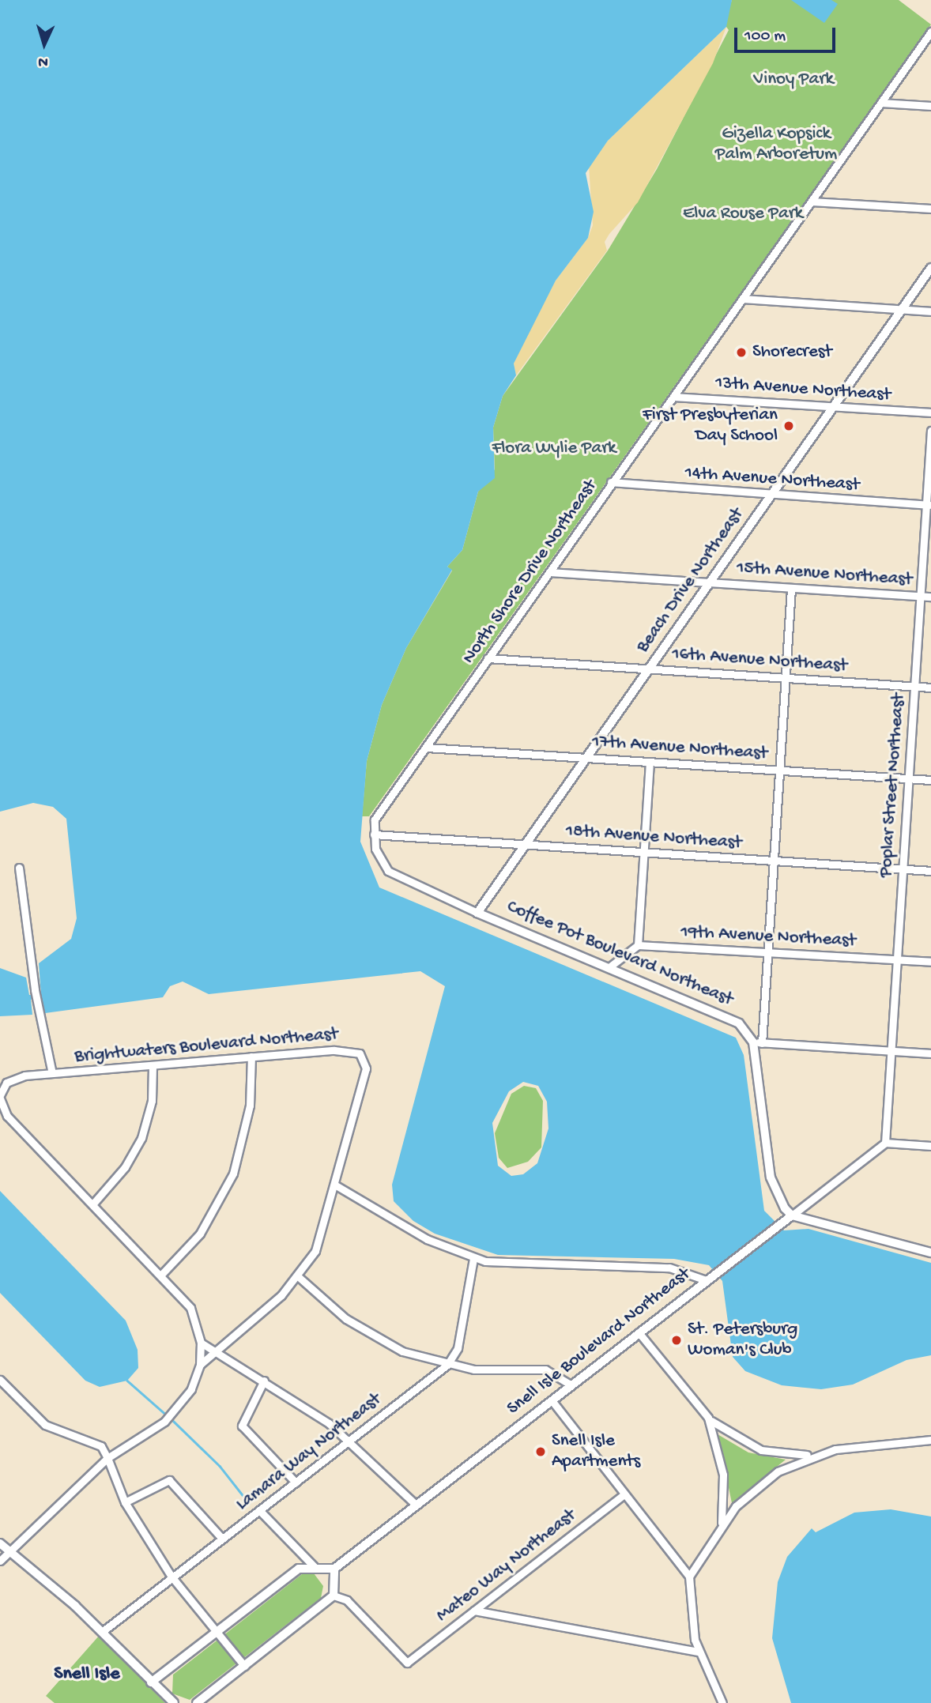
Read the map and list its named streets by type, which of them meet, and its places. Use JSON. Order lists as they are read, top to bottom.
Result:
{
  "streets": {
    "street": [
      "13th Avenue Northeast",
      "14th Avenue Northeast",
      "North Shore Drive Northeast",
      "15th Avenue Northeast",
      "Beach Drive Northeast",
      "16th Avenue Northeast",
      "17th Avenue Northeast",
      "Poplar Street Northeast",
      "18th Avenue Northeast",
      "19th Avenue Northeast",
      "Coffee Pot Boulevard Northeast",
      "Brightwaters Boulevard Northeast",
      "Snell Isle Boulevard Northeast",
      "Lamara Way Northeast",
      "Mateo Way Northeast"
    ]
  },
  "crossings": [
    ["13th Avenue Northeast", "North Shore Drive Northeast"],
    ["13th Avenue Northeast", "Beach Drive Northeast"],
    ["14th Avenue Northeast", "North Shore Drive Northeast"],
    ["14th Avenue Northeast", "Beach Drive Northeast"],
    ["14th Avenue Northeast", "Poplar Street Northeast"],
    ["North Shore Drive Northeast", "15th Avenue Northeast"],
    ["North Shore Drive Northeast", "16th Avenue Northeast"],
    ["North Shore Drive Northeast", "17th Avenue Northeast"],
    ["North Shore Drive Northeast", "18th Avenue Northeast"],
    ["North Shore Drive Northeast", "Coffee Pot Boulevard Northeast"],
    ["15th Avenue Northeast", "Beach Drive Northeast"],
    ["15th Avenue Northeast", "Poplar Street Northeast"],
    ["Beach Drive Northeast", "16th Avenue Northeast"],
    ["Beach Drive Northeast", "17th Avenue Northeast"],
    ["Beach Drive Northeast", "18th Avenue Northeast"],
    ["Beach Drive Northeast", "Coffee Pot Boulevard Northeast"],
    ["16th Avenue Northeast", "Poplar Street Northeast"],
    ["17th Avenue Northeast", "Poplar Street Northeast"],
    ["Poplar Street Northeast", "18th Avenue Northeast"],
    ["Poplar Street Northeast", "19th Avenue Northeast"],
    ["Poplar Street Northeast", "Snell Isle Boulevard Northeast"],
    ["18th Avenue Northeast", "Coffee Pot Boulevard Northeast"]
  ],
  "districts": ["Snell Isle"],
  "parks": [
    "Vinoy Park",
    "Gizella Kopsick Palm Arboretum",
    "Elva Rouse Park",
    "Flora Wylie Park"
  ],
  "places": [
    "Shorecrest",
    "First Presbyterian Day School",
    "St. Petersburg Woman's Club",
    "Snell Isle Apartments"
  ],
  "scale_bar": "100 m",
  "north": "bottom"
}
